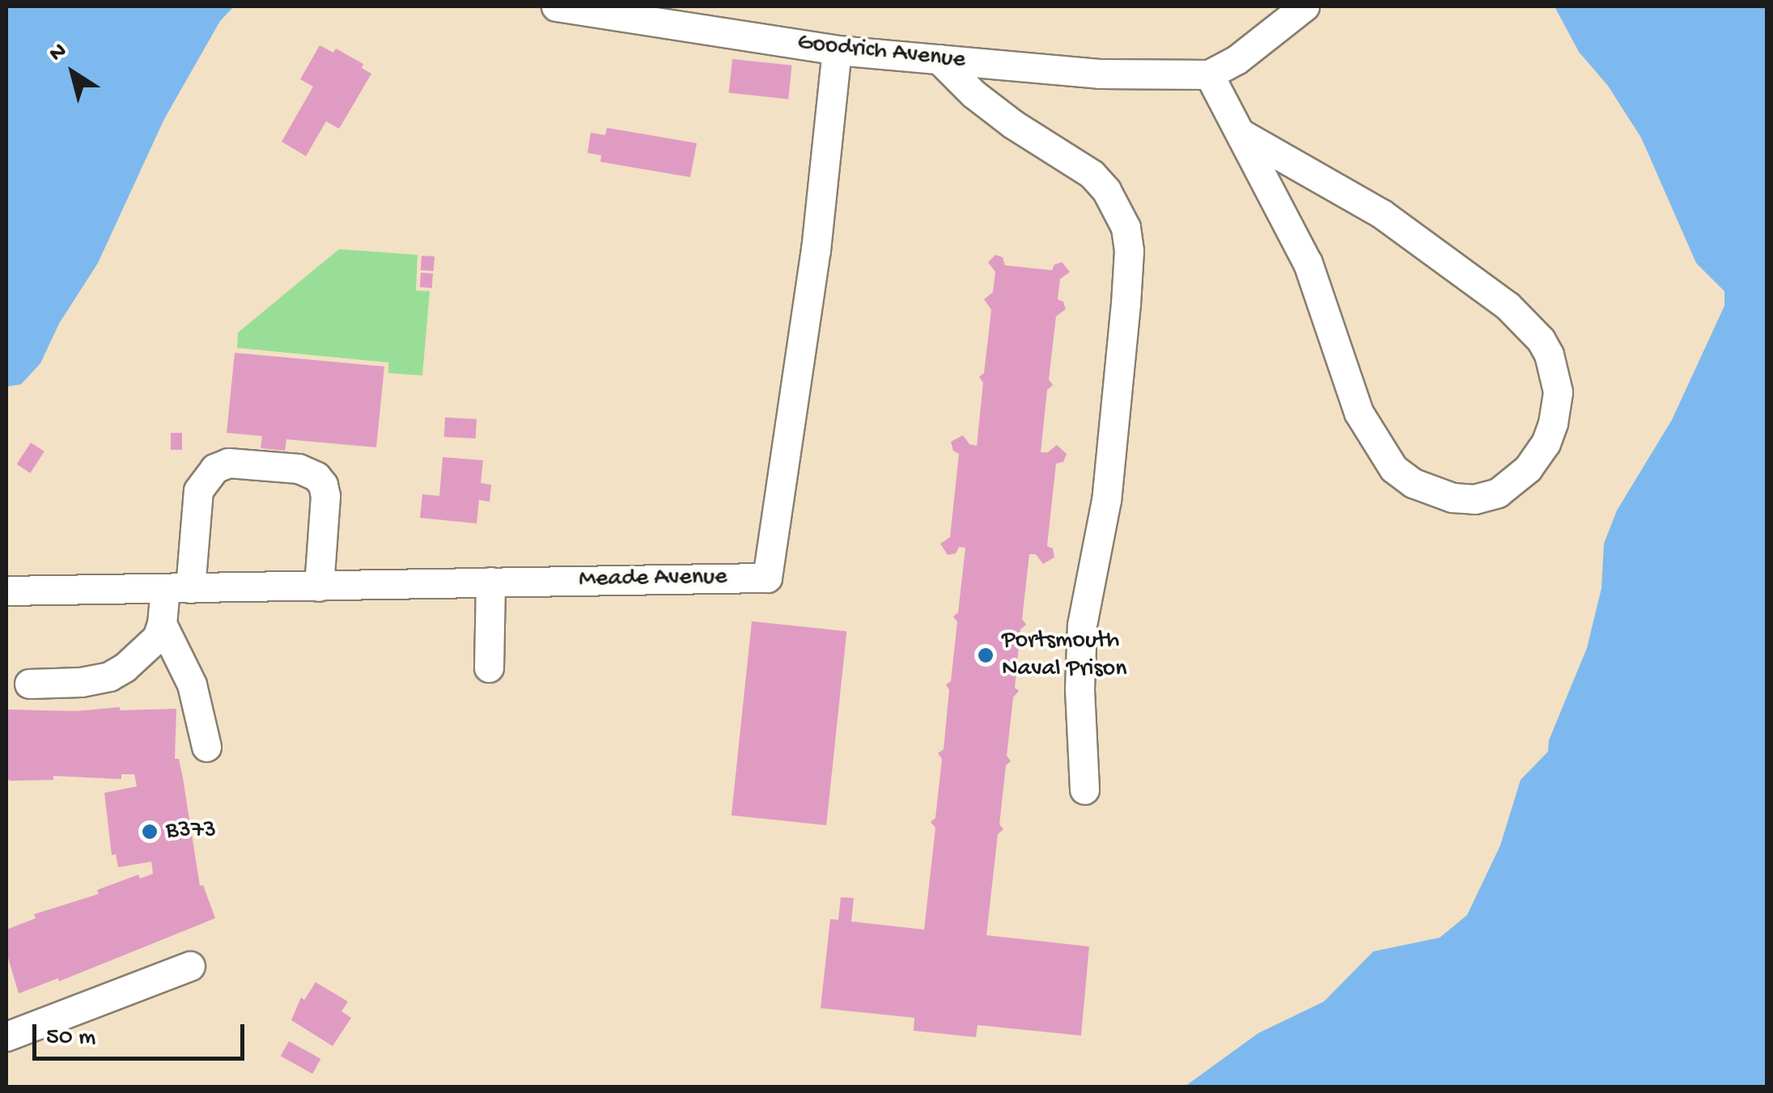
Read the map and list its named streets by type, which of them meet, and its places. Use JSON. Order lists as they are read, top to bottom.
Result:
{
  "streets": {
    "street": ["Goodrich Avenue", "Meade Avenue"]
  },
  "crossings": [
    ["Goodrich Avenue", "Meade Avenue"]
  ],
  "places": ["Portsmouth Naval Prison", "B373"],
  "scale_bar": "50 m",
  "north": "top left"
}
